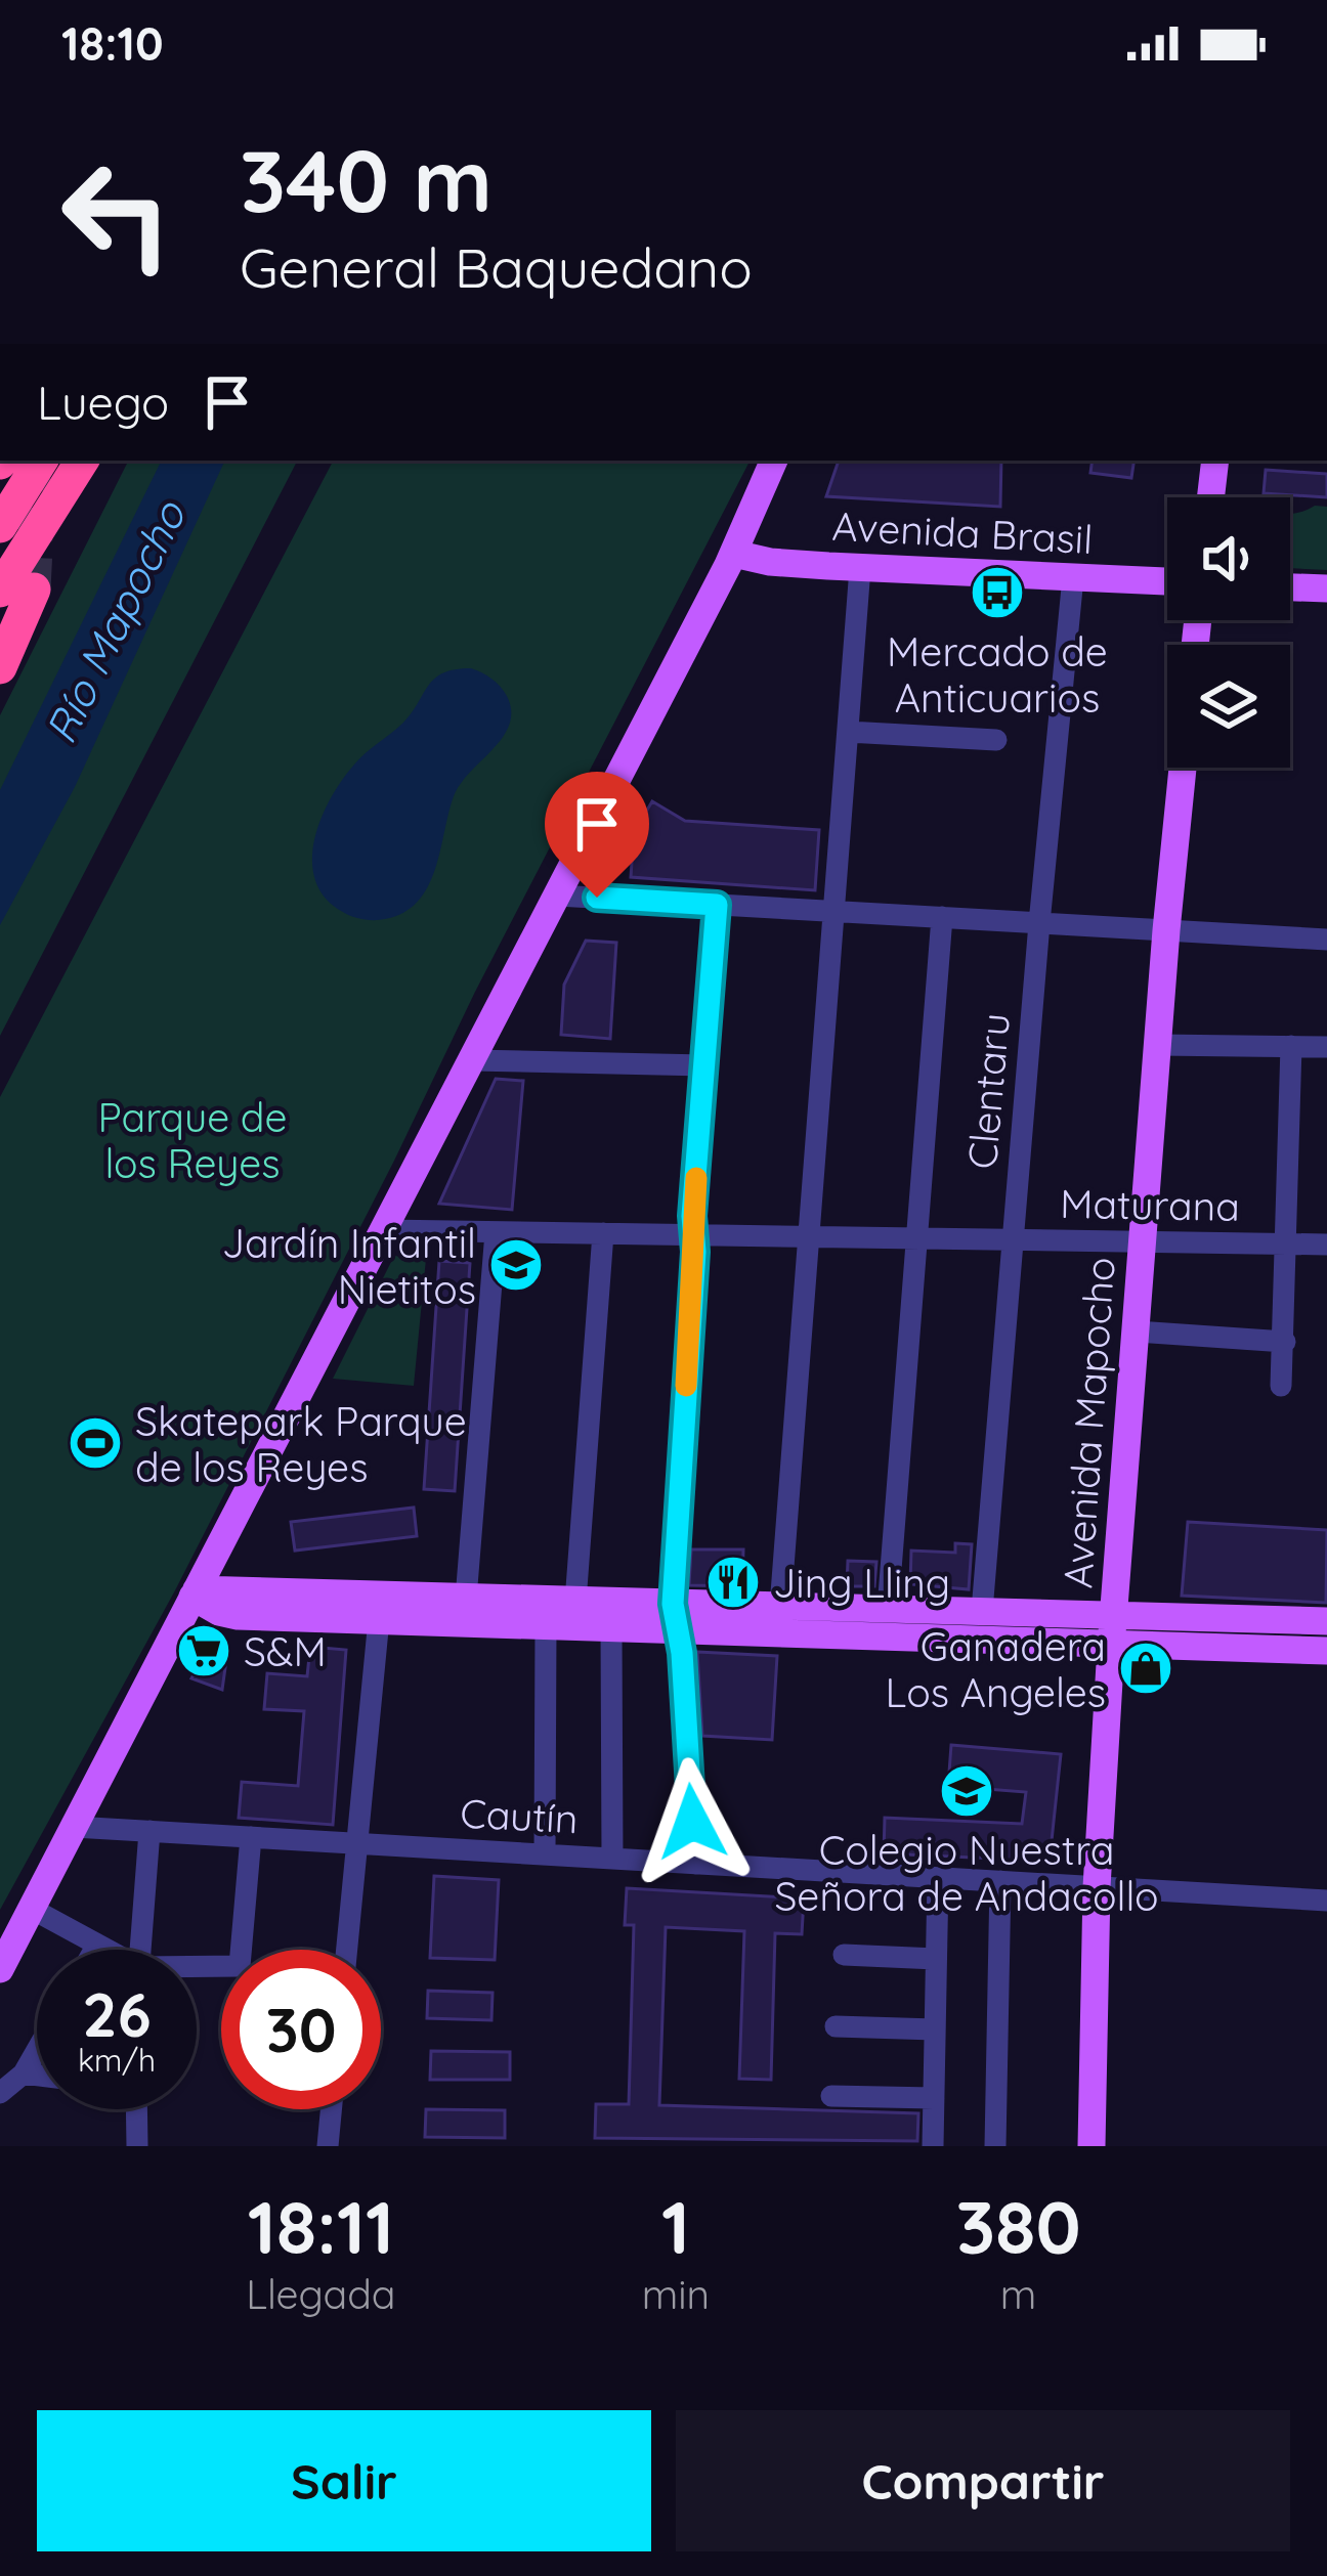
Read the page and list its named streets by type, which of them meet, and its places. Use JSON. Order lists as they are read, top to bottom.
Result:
{
  "streets": {
    "main road": ["Avenida Brasil", "Avenida Mapocho"],
    "street": ["Clentaru", "Maturana", "Cautín"]
  },
  "crossings": [
    ["Avenida Brasil", "Clentaru"],
    ["Clentaru", "Maturana"],
    ["Maturana", "Avenida Mapocho"],
    ["Avenida Mapocho", "Cautín"]
  ],
  "water": ["Río Mapocho"],
  "parks": ["Parque de los Reyes"],
  "places": {
    "bus stop": ["Mercado de Anticuarios"],
    "school or university": ["Jardín Infantil Nietitos", "Colegio Nuestra Señora de Andacollo"],
    "sports": ["Skatepark Parque de los Reyes"],
    "restaurant": ["Jing Lling"],
    "supermarket": ["S&M"],
    "shop": ["Ganadera Los Angeles"]
  },
  "page": {
    "status": "18:10",
    "turn": ["340 m", "General Baquedano"],
    "then": "Luego",
    "speed": "26 km/h",
    "limit": "30",
    "eta": [
      "18:11",
      "Llegada",
      "1",
      "min",
      "380",
      "m"
    ],
    "buttons": ["Salir", "Compartir"]
  }
}
